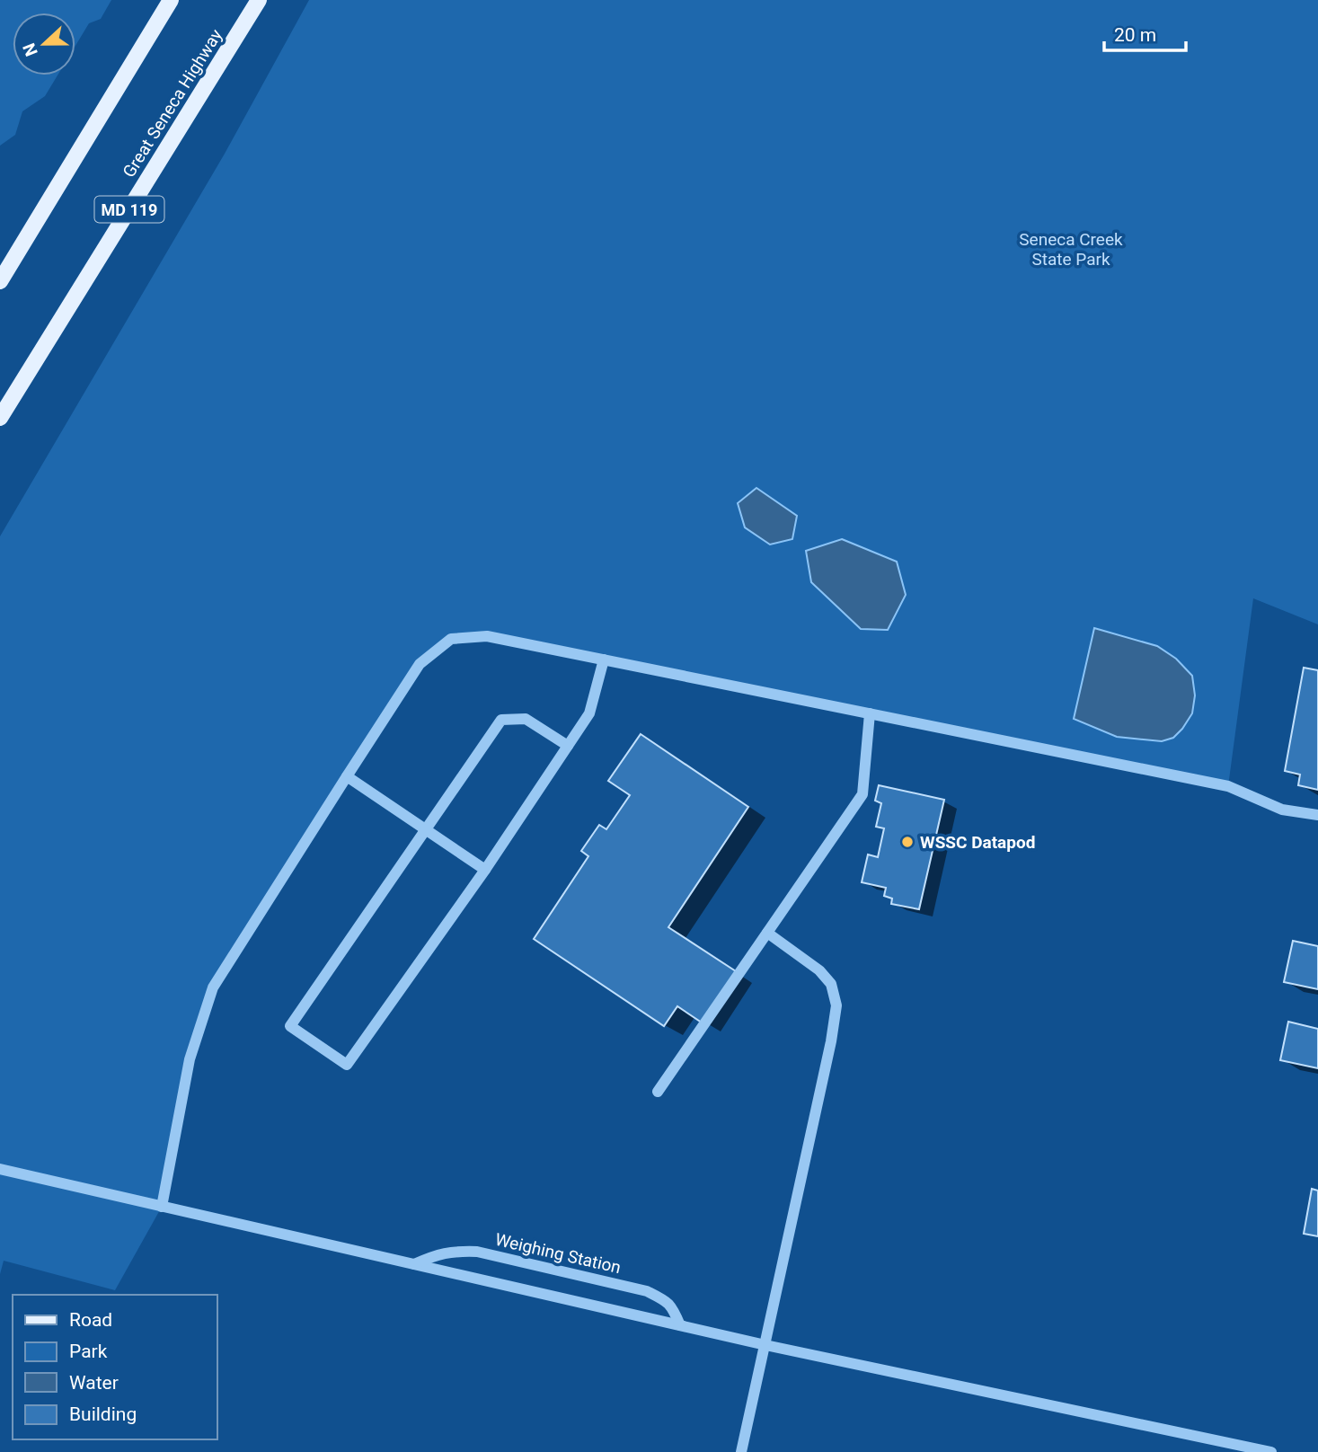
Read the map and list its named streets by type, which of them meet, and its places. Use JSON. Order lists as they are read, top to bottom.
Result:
{
  "streets": {
    "main road": ["Great Seneca Highway", "MD 119"],
    "lane": ["Weighing Station"]
  },
  "parks": ["Seneca Creek State Park"],
  "places": ["WSSC Datapod"],
  "legend": [
    "Road",
    "Park",
    "Water",
    "Building"
  ],
  "scale_bar": "20 m",
  "north": "left"
}
